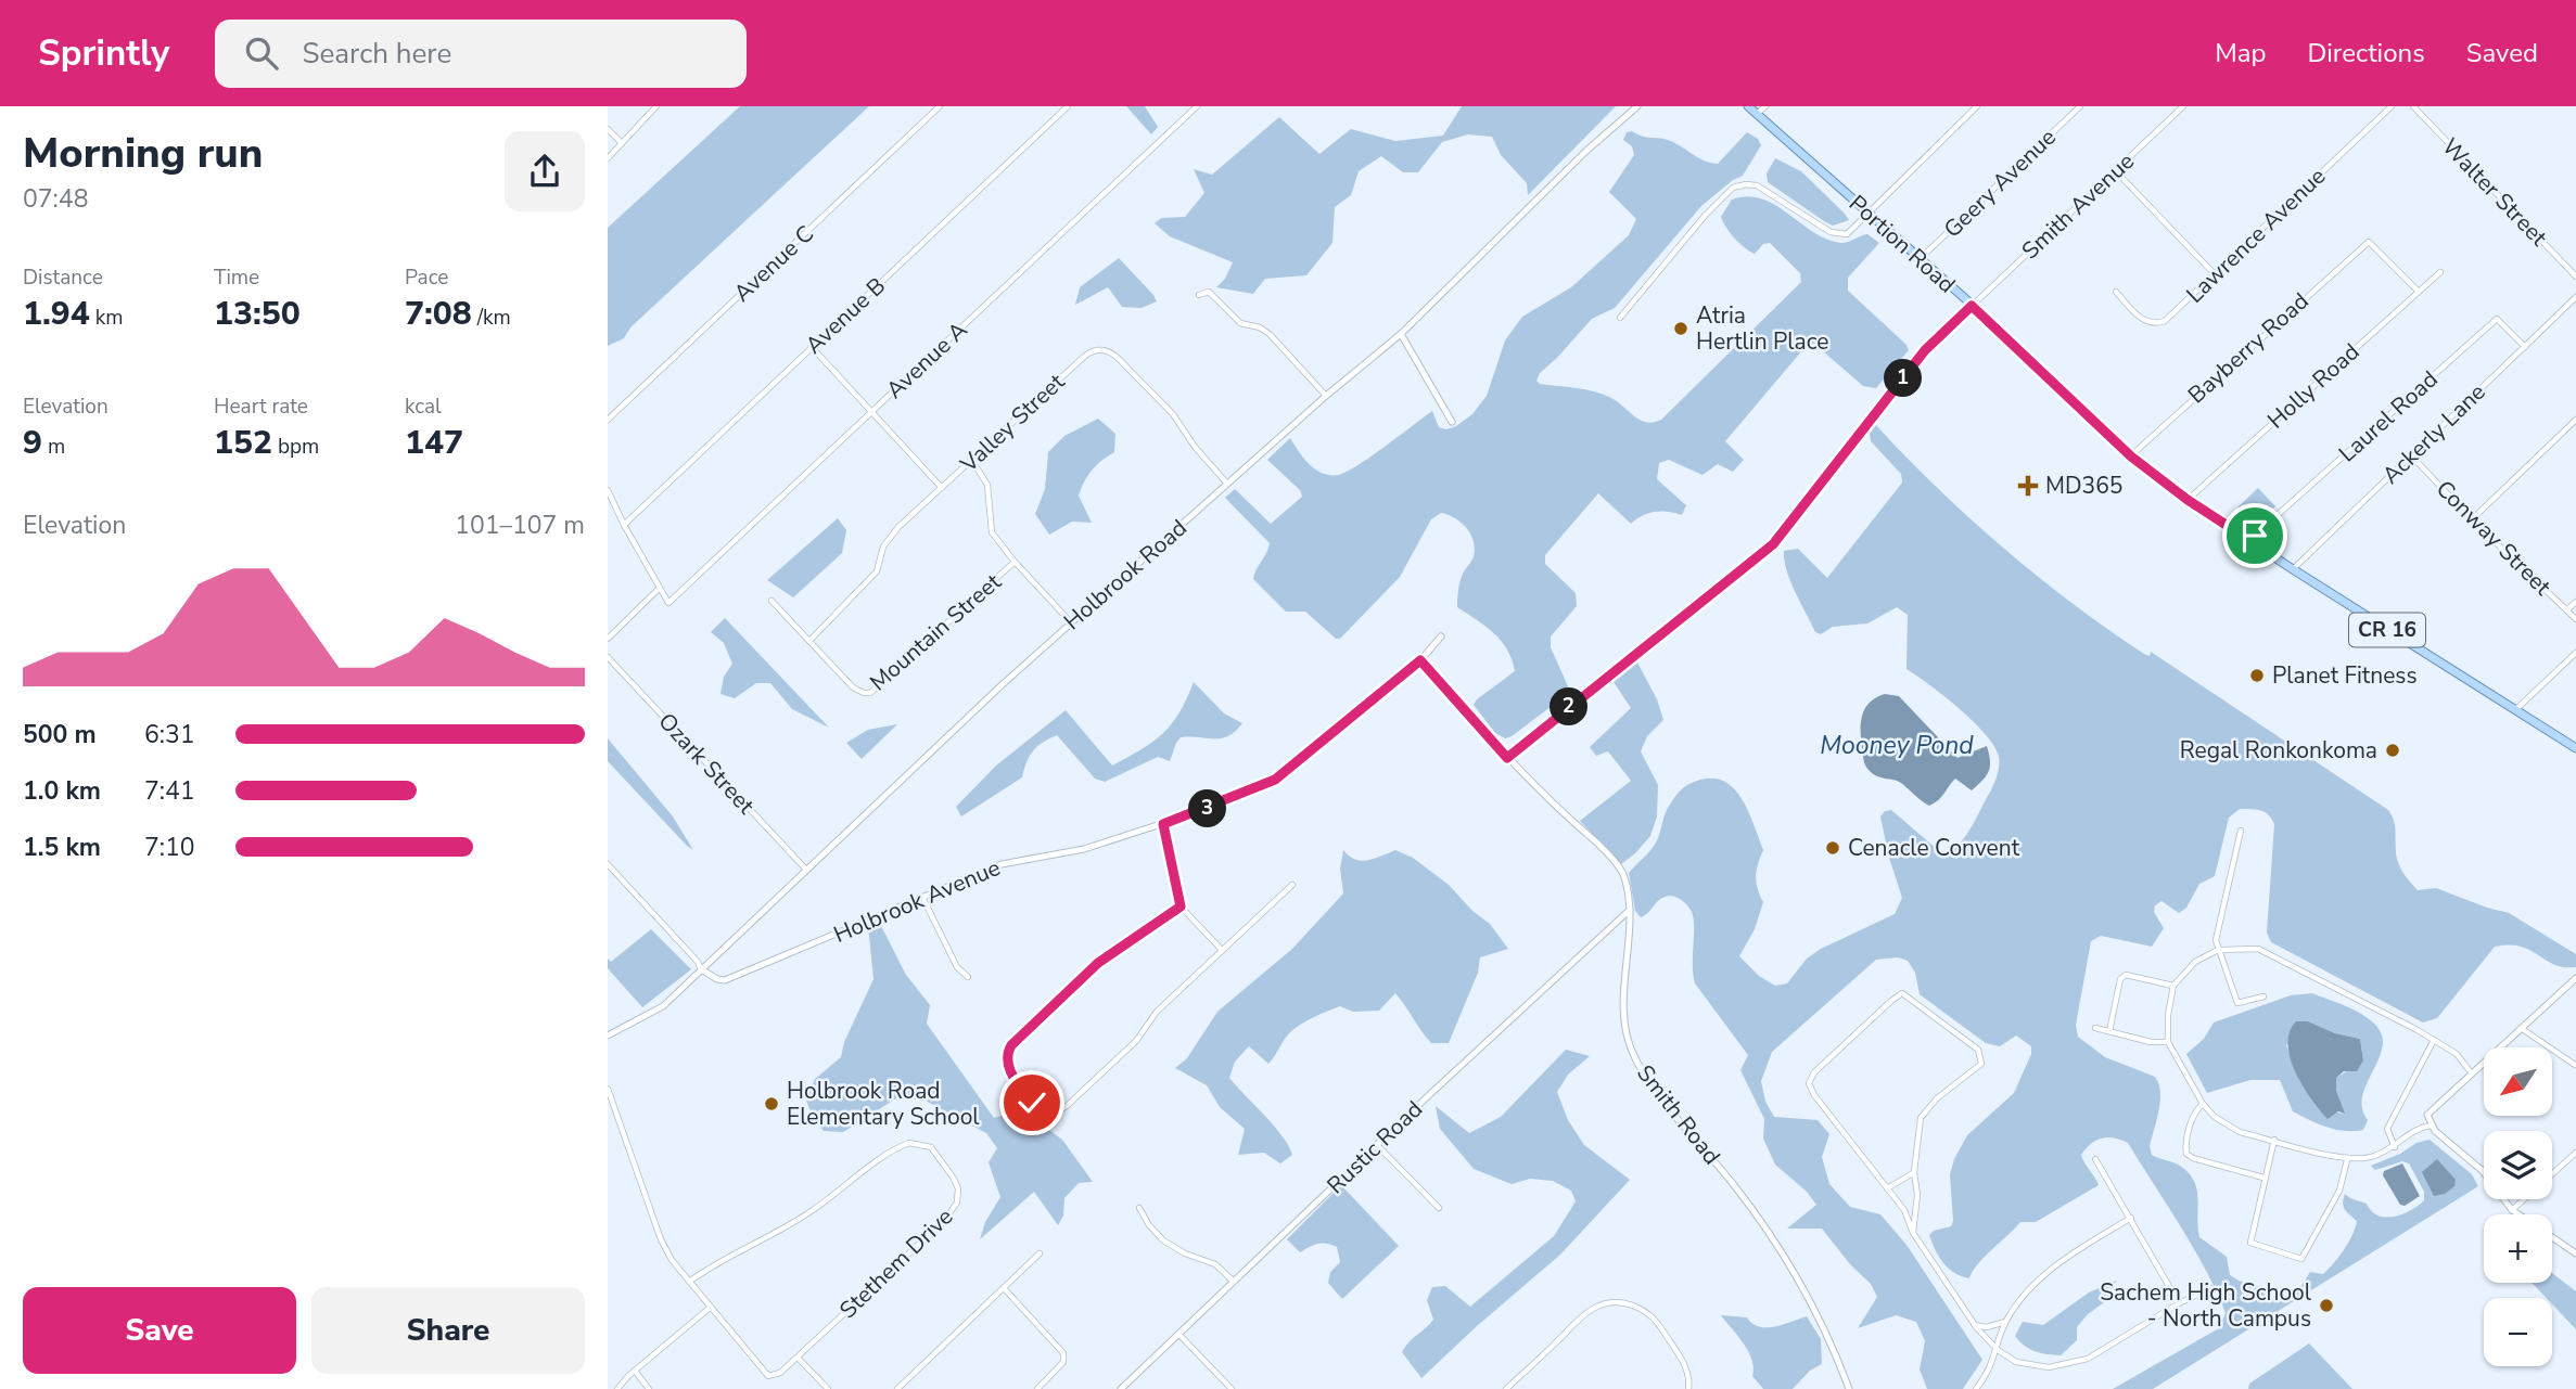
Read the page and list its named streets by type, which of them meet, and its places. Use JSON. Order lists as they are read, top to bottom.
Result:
{
  "streets": {
    "main road": ["Portion Road", "CR 16"],
    "street": [
      "Geery Avenue",
      "Walter Street",
      "Smith Avenue",
      "Lawrence Avenue",
      "Avenue C",
      "Avenue B",
      "Bayberry Road",
      "Avenue A",
      "Holly Road",
      "Laurel Road",
      "Valley Street",
      "Ackerly Lane",
      "Conway Street",
      "Holbrook Road",
      "Mountain Street",
      "Ozark Street",
      "Holbrook Avenue",
      "Smith Road",
      "Rustic Road",
      "Stethem Drive"
    ]
  },
  "crossings": [
    ["Geery Avenue", "Portion Road"],
    ["Smith Avenue", "Portion Road"],
    ["Smith Avenue", "Smith Road"],
    ["Portion Road", "Bayberry Road"],
    ["Portion Road", "Holly Road"],
    ["Portion Road", "Laurel Road"],
    ["Portion Road", "Ackerly Lane"],
    ["Bayberry Road", "Holly Road"],
    ["Laurel Road", "Ackerly Lane"],
    ["Valley Street", "Holbrook Road"],
    ["Valley Street", "Mountain Street"],
    ["Ackerly Lane", "Conway Street"],
    ["Holbrook Road", "Ozark Street"],
    ["Holbrook Road", "Holbrook Avenue"],
    ["Holbrook Avenue", "Smith Road"],
    ["Smith Road", "Rustic Road"]
  ],
  "water": ["Mooney Pond"],
  "places": {
    "other": [
      "Atria Hertlin Place",
      "Planet Fitness",
      "Regal Ronkonkoma",
      "Cenacle Convent",
      "Holbrook Road Elementary School",
      "Sachem High School - North Campus"
    ],
    "health": ["MD365"]
  },
  "north": "bottom left",
  "page": {
    "header": "Sprintly",
    "search": "Search here",
    "nav": ["Map", "Directions", "Saved"],
    "heading": ["Morning run", "07:48"],
    "stats": [
      ["Distance", "1.94 km"],
      ["Time", "13:50"],
      ["Pace", "7:08 /km"],
      ["Elevation", "9 m"],
      ["Heart rate", "152 bpm"],
      ["kcal", "147"]
    ],
    "pins": ["1", "2", "3"],
    "chart": ["Elevation", "101–107 m"],
    "list": [
      {
        "name": "500 m",
        "note": "6:31"
      },
      {
        "name": "1.0 km",
        "note": "7:41"
      },
      {
        "name": "1.5 km",
        "note": "7:10"
      }
    ],
    "map_buttons": ["+", "−"],
    "buttons": ["Save", "Share"]
  }
}
